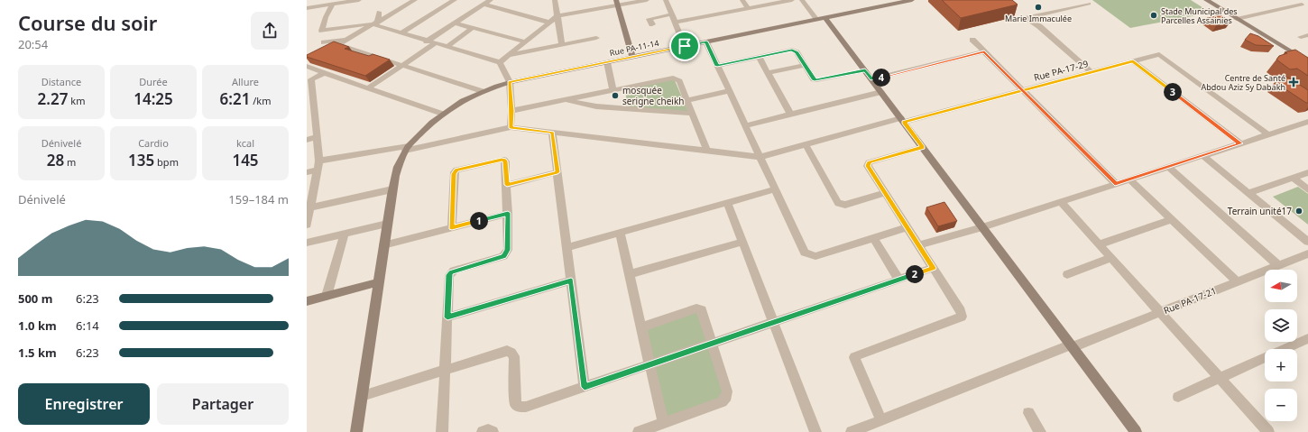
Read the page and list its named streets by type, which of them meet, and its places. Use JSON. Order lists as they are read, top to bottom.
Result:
{
  "streets": {
    "street": ["Rue PA-11-14", "Rue PA-17-29", "Rue PA-17-21"]
  },
  "places": {
    "other": [
      "Marie Immaculée",
      "Stade Municipal des Parcelles Assainies",
      "mosquée serigne cheikh",
      "Terrain unité17"
    ],
    "health": ["Centre de Santé Abdou Aziz Sy Dabakh"]
  },
  "north": "left",
  "page": {
    "heading": ["Course du soir", "20:54"],
    "stats": [
      ["Distance", "2.27 km"],
      ["Durée", "14:25"],
      ["Allure", "6:21 /km"],
      ["Dénivelé", "28 m"],
      ["Cardio", "135 bpm"],
      ["kcal", "145"]
    ],
    "pins": [
      "4",
      "3",
      "1",
      "2"
    ],
    "chart": ["Dénivelé", "159–184 m"],
    "map_buttons": ["+", "−"],
    "list": [
      {
        "name": "500 m",
        "note": "6:23"
      },
      {
        "name": "1.0 km",
        "note": "6:14"
      },
      {
        "name": "1.5 km",
        "note": "6:23"
      }
    ],
    "buttons": ["Enregistrer", "Partager"]
  }
}
